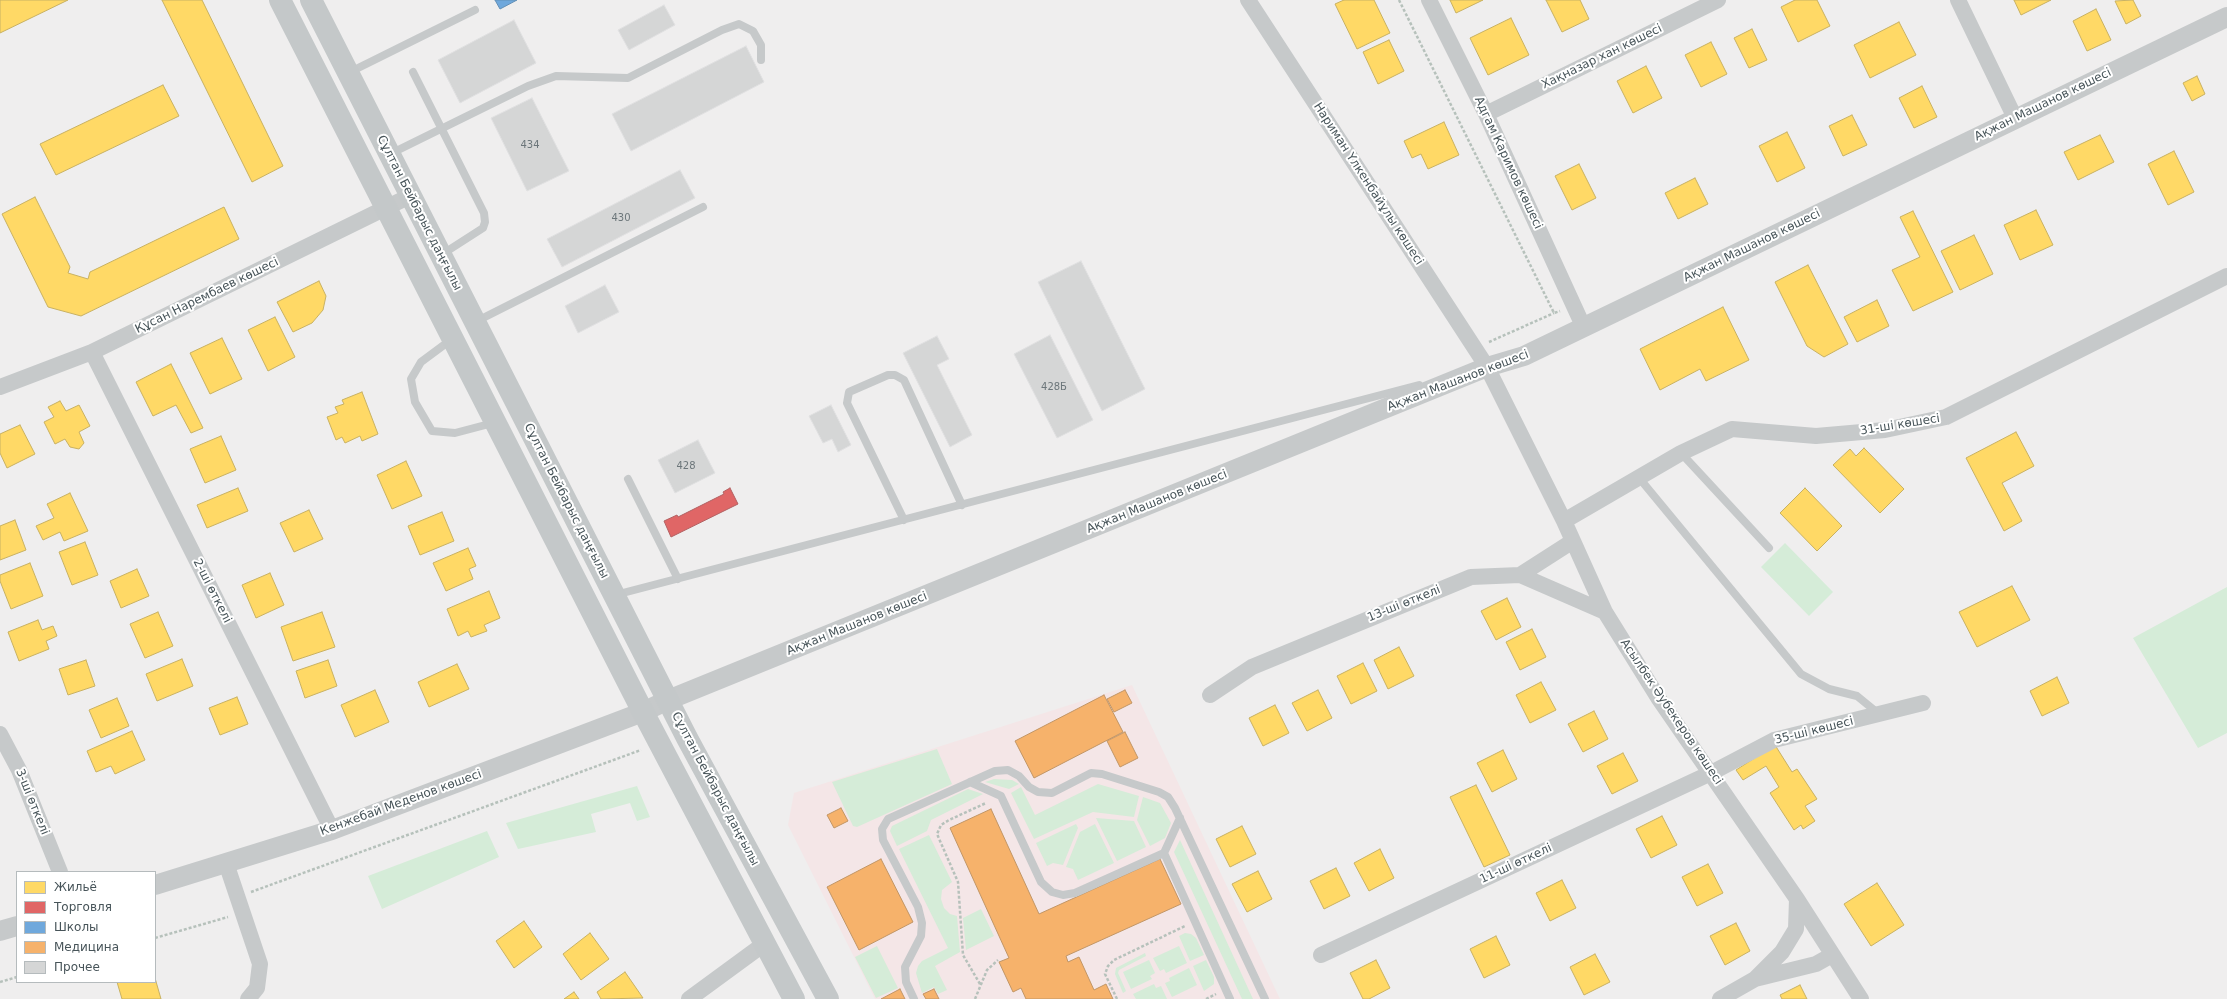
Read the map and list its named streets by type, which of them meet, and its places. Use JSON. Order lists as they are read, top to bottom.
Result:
{
  "streets": {
    "main road": ["Сұлтан Бейбарыс даңғылы"],
    "street": [
      "Хақназар хан көшесі",
      "Ақжан Машанов көшесі",
      "Адгам Каримов көшесі",
      "Нариман Үлкенбайұлы көшесі",
      "Құсан Нарембаев көшесі",
      "31-ші көшесі",
      "2-ші өткелі",
      "13-ші өткелі",
      "Асылбек Әубекеров көшесі",
      "35-ші көшесі",
      "3-ші өткелі",
      "Кенжебай Меденов көшесі",
      "11-ші өткелі"
    ]
  },
  "crossings": [
    ["Хақназар хан көшесі", "Адгам Каримов көшесі"],
    ["Ақжан Машанов көшесі", "Адгам Каримов көшесі"],
    ["Ақжан Машанов көшесі", "Нариман Үлкенбайұлы көшесі"],
    ["Ақжан Машанов көшесі", "Сұлтан Бейбарыс даңғылы"],
    ["Ақжан Машанов көшесі", "Асылбек Әубекеров көшесі"],
    ["Ақжан Машанов көшесі", "Кенжебай Меденов көшесі"],
    ["Нариман Үлкенбайұлы көшесі", "Асылбек Әубекеров көшесі"],
    ["Сұлтан Бейбарыс даңғылы", "Құсан Нарембаев көшесі"],
    ["Құсан Нарембаев көшесі", "2-ші өткелі"],
    ["31-ші көшесі", "Асылбек Әубекеров көшесі"],
    ["2-ші өткелі", "Кенжебай Меденов көшесі"],
    ["13-ші өткелі", "Асылбек Әубекеров көшесі"],
    ["Асылбек Әубекеров көшесі", "35-ші көшесі"],
    ["Асылбек Әубекеров көшесі", "11-ші өткелі"],
    ["35-ші көшесі", "11-ші өткелі"]
  ],
  "house_numbers": [
    "434",
    "430",
    "428Б",
    "428"
  ],
  "legend": [
    "Жильё",
    "Торговля",
    "Школы",
    "Медицина",
    "Прочее"
  ]
}
